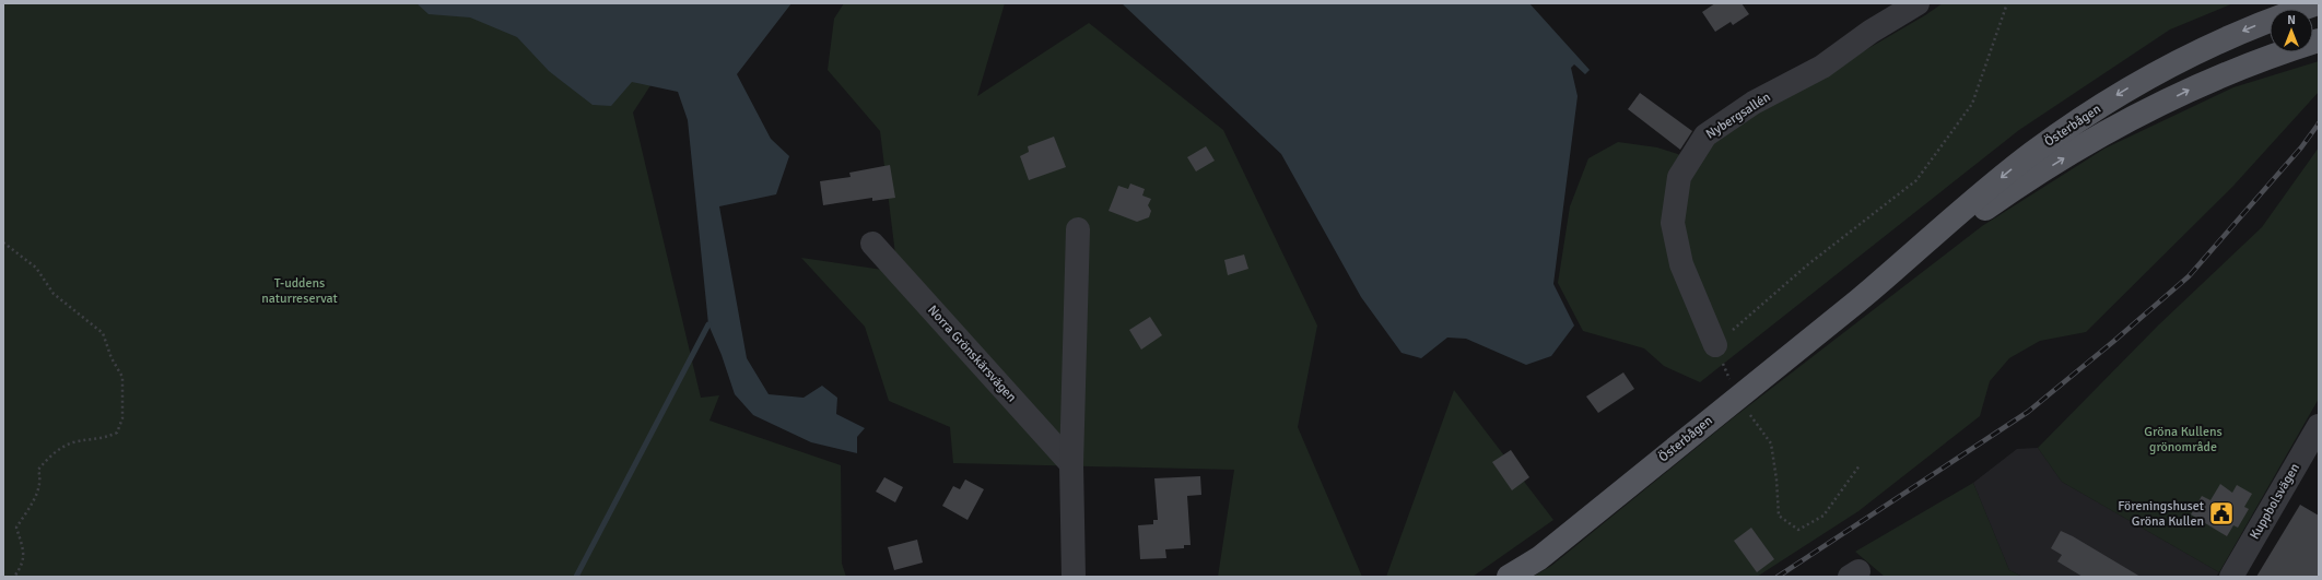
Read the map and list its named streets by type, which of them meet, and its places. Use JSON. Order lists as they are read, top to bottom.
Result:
{
  "streets": {
    "main road": ["Österbågen"],
    "street": ["Nybergsallén", "Norra Grönskärsvägen", "Kuppbolsvägen"]
  },
  "parks": ["T-uddens naturreservat", "Gröna Kullens grönområde"],
  "places": {
    "public building": ["Föreningshuset Gröna Kullen"]
  },
  "north": "top"
}
